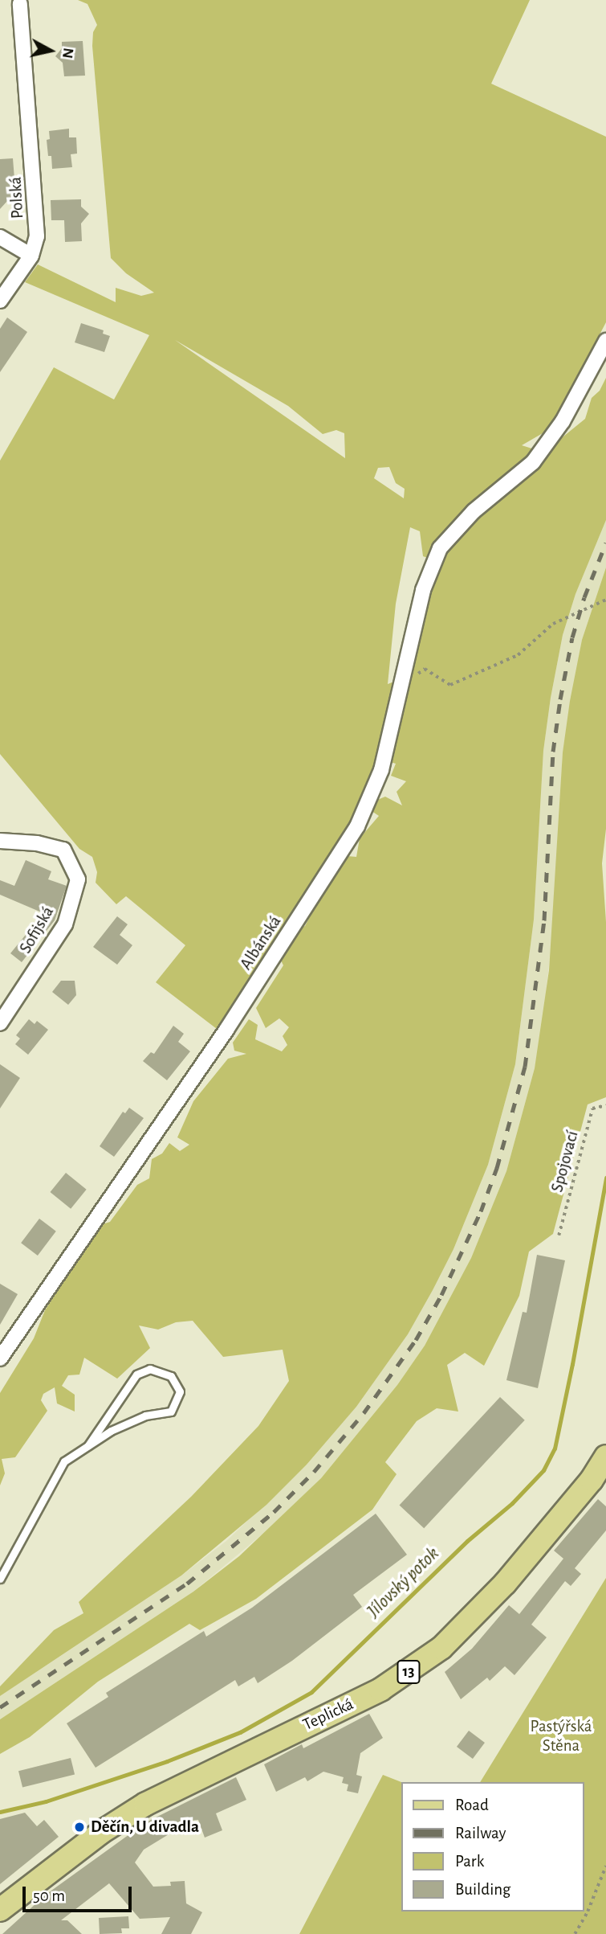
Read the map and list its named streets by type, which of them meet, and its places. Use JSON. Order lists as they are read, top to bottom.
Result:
{
  "streets": {
    "main road": ["13", "Teplická"],
    "street": ["Polská", "Sofijská", "Albánská"],
    "path": ["Spojovací"]
  },
  "water": ["Jílovský potok"],
  "parks": ["Pastýřská Stěna"],
  "places": ["Děčín, U divadla"],
  "legend": [
    "Road",
    "Railway",
    "Park",
    "Building"
  ],
  "scale_bar": "50 m",
  "north": "right"
}
